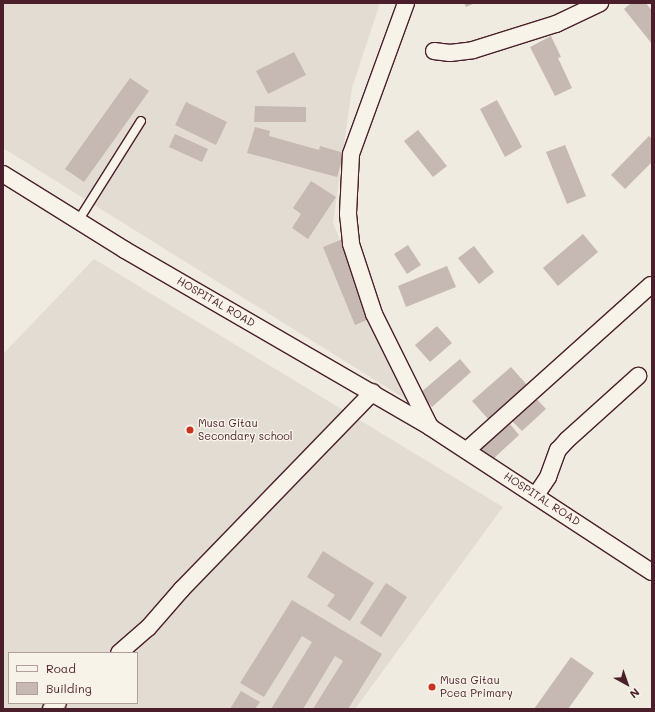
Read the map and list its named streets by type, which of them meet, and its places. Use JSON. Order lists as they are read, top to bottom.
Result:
{
  "streets": {
    "street": ["HOSPITAL ROAD"]
  },
  "places": ["Musa Gitau Secondary school", "Musa Gitau Pcea Primary"],
  "legend": ["Road", "Building"],
  "north": "bottom right"
}
